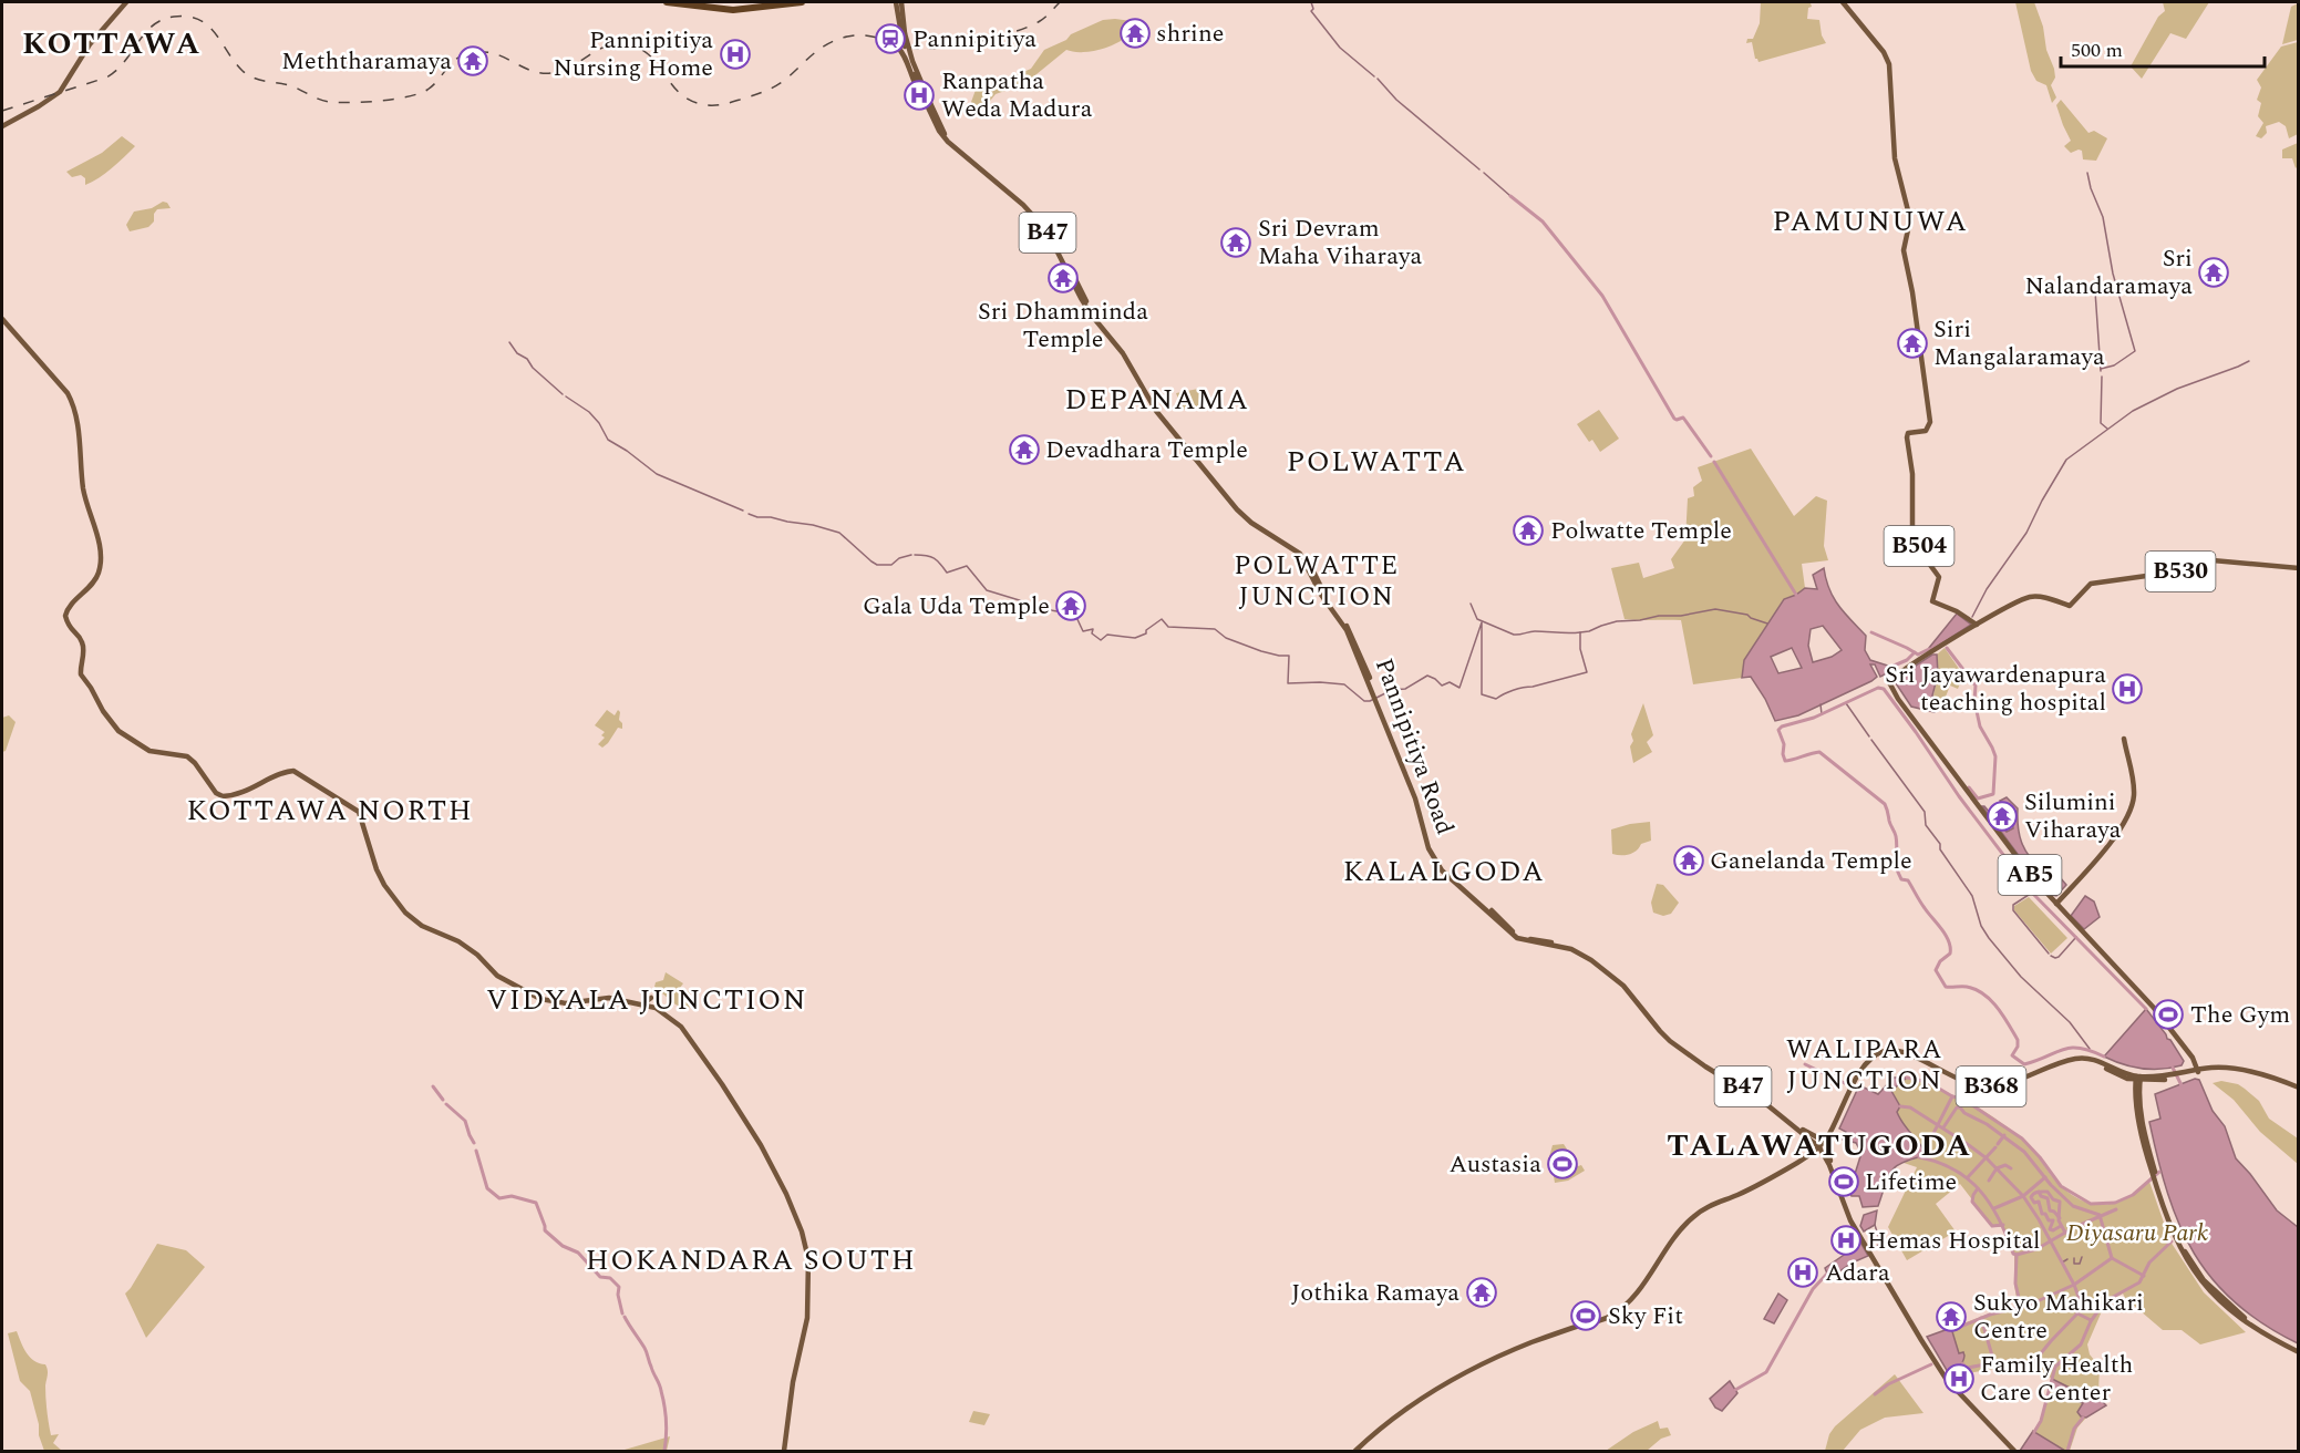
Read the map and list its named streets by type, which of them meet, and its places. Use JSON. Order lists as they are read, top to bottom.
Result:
{
  "streets": {
    "main road": [
      "B47",
      "B504",
      "B530",
      "Pannipitiya Road",
      "AB5",
      "B368"
    ]
  },
  "crossings": [
    ["B47", "Pannipitiya Road"],
    ["B504", "AB5"],
    ["B530", "AB5"],
    ["Pannipitiya Road", "B368"]
  ],
  "districts": [
    "KOTTAWA",
    "PAMUNUWA",
    "DEPANAMA",
    "POLWATTA",
    "POLWATTE JUNCTION",
    "KOTTAWA NORTH",
    "KALALGODA",
    "VIDYALA JUNCTION",
    "WALIPARA JUNCTION",
    "TALAWATUGODA",
    "HOKANDARA SOUTH"
  ],
  "parks": ["Diyasaru Park"],
  "places": {
    "temple": [
      "shrine",
      "Meththaramaya",
      "Sri Devram Maha Viharaya",
      "Sri Nalandaramaya",
      "Sri Dhamminda Temple",
      "Siri Mangalaramaya",
      "Devadhara Temple",
      "Polwatte Temple",
      "Gala Uda Temple",
      "Silumini Viharaya",
      "Ganelanda Temple",
      "Jothika Ramaya",
      "Sukyo Mahikari Centre"
    ],
    "station": ["Pannipitiya"],
    "hospital": [
      "Pannipitiya Nursing Home",
      "Ranpatha Weda Madura",
      "Sri Jayawardenapura teaching hospital",
      "Hemas Hospital",
      "Adara",
      "Family Health Care Center"
    ],
    "sports": [
      "The Gym",
      "Austasia",
      "Lifetime",
      "Sky Fit"
    ]
  },
  "scale_bar": "500 m"
}
